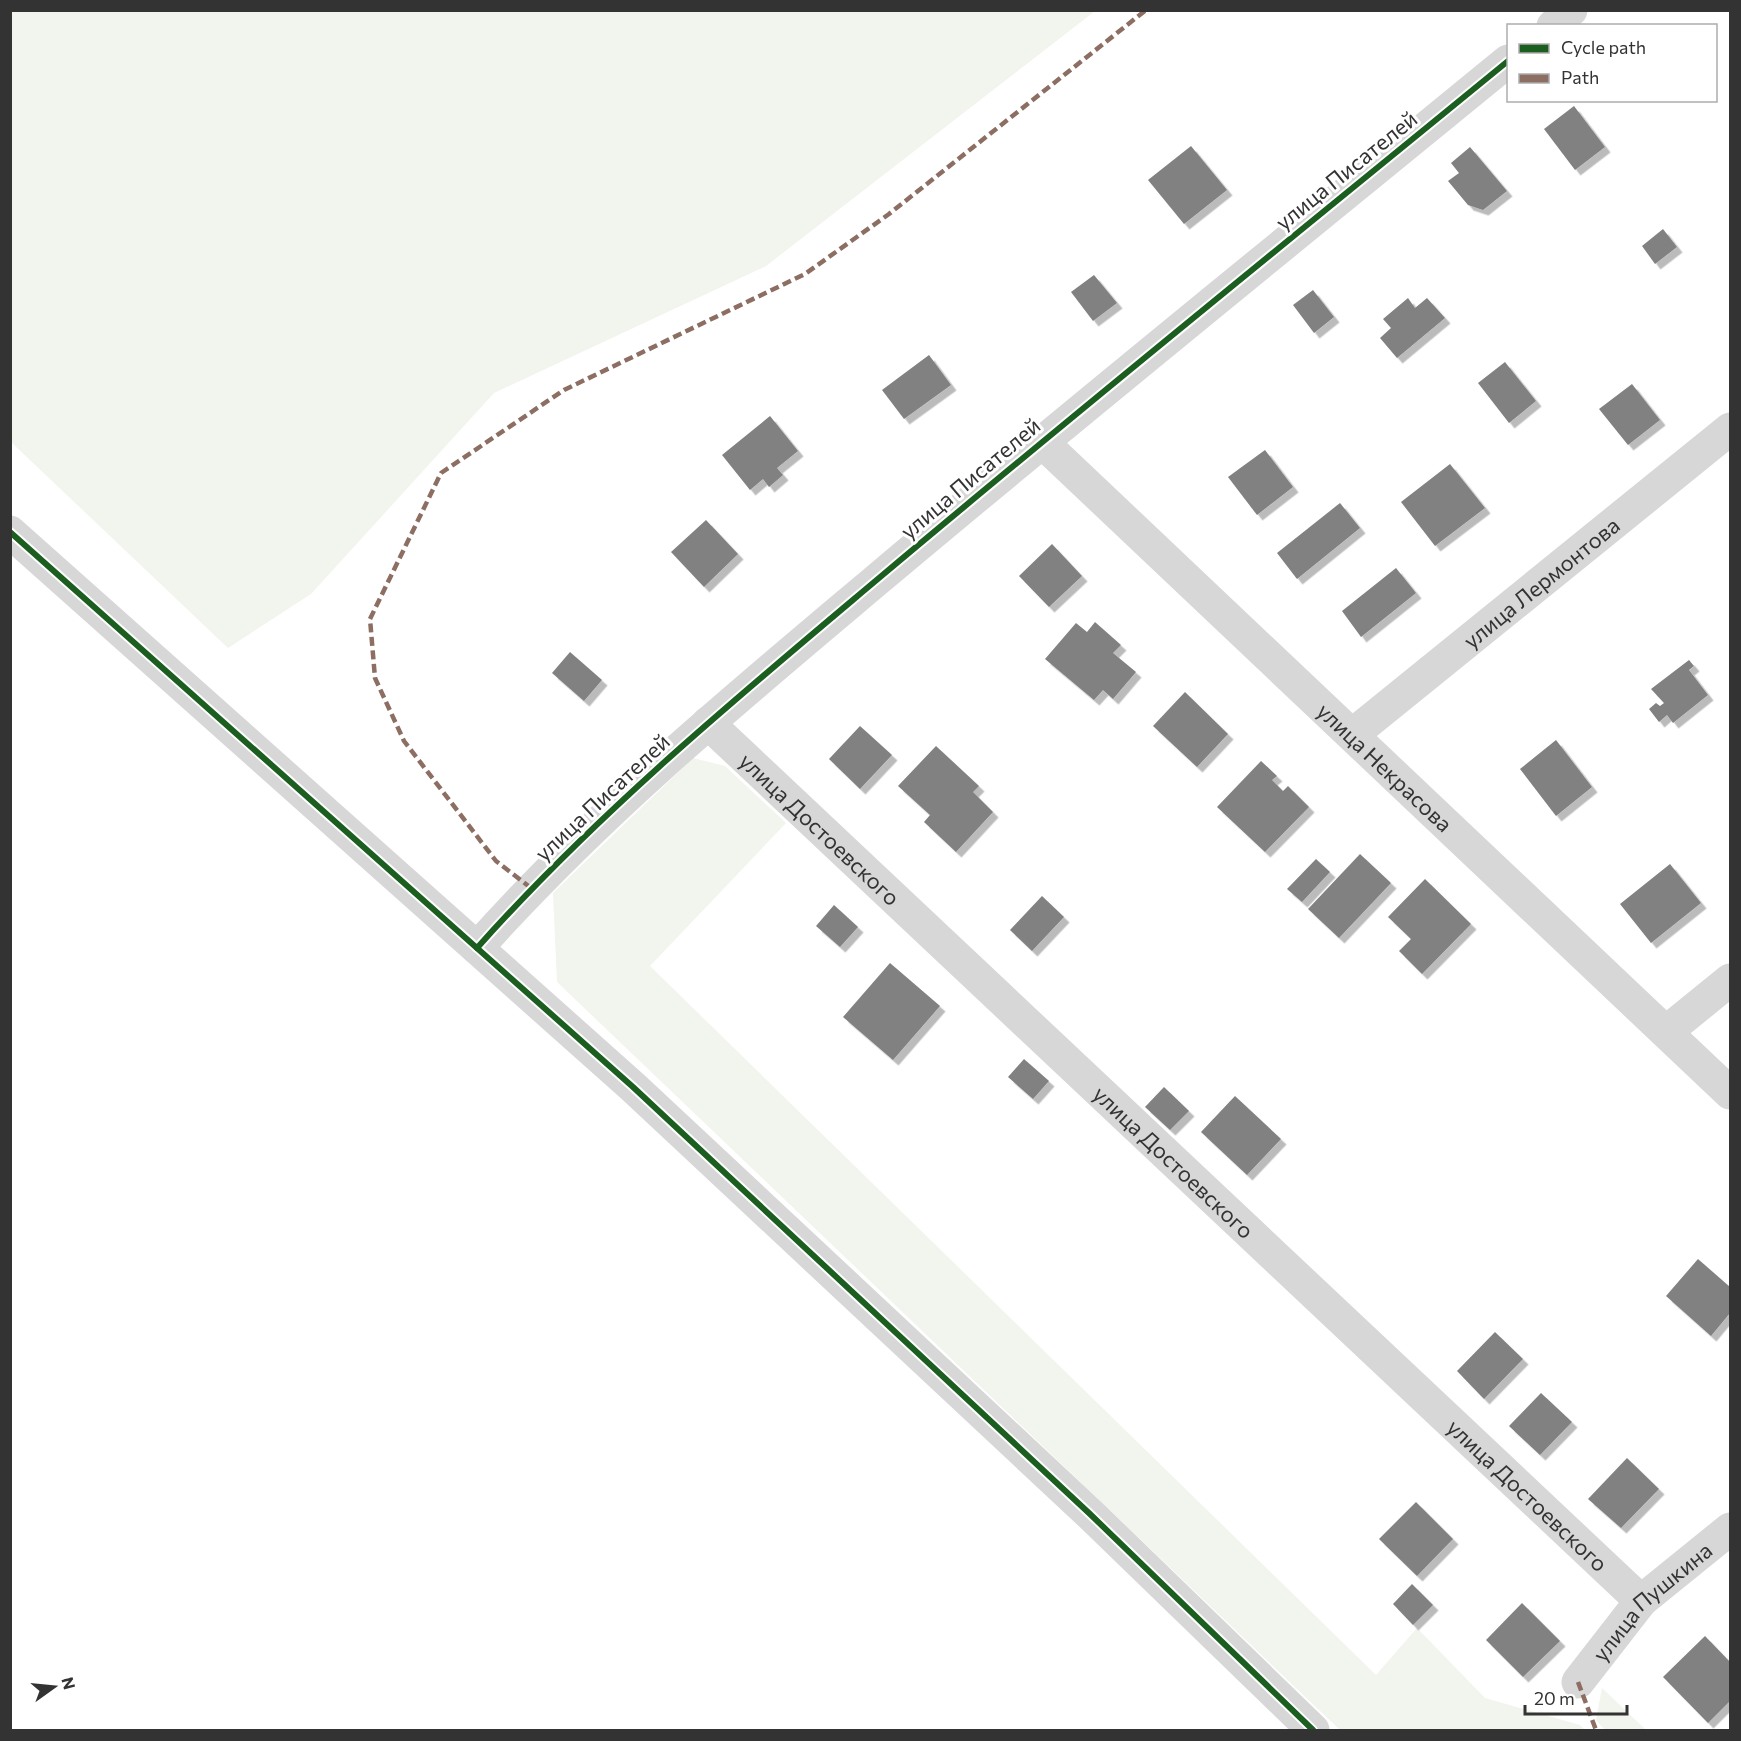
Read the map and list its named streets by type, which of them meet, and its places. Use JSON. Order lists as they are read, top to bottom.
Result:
{
  "streets": {
    "street": [
      "улица Писателей",
      "улица Лермонтова",
      "улица Некрасова",
      "улица Достоевского",
      "улица Пушкина"
    ]
  },
  "crossings": [
    ["улица Писателей", "улица Некрасова"],
    ["улица Писателей", "улица Достоевского"],
    ["улица Лермонтова", "улица Некрасова"],
    ["улица Достоевского", "улица Пушкина"]
  ],
  "legend": ["Cycle path", "Path"],
  "scale_bar": "20 m",
  "north": "right"
}
